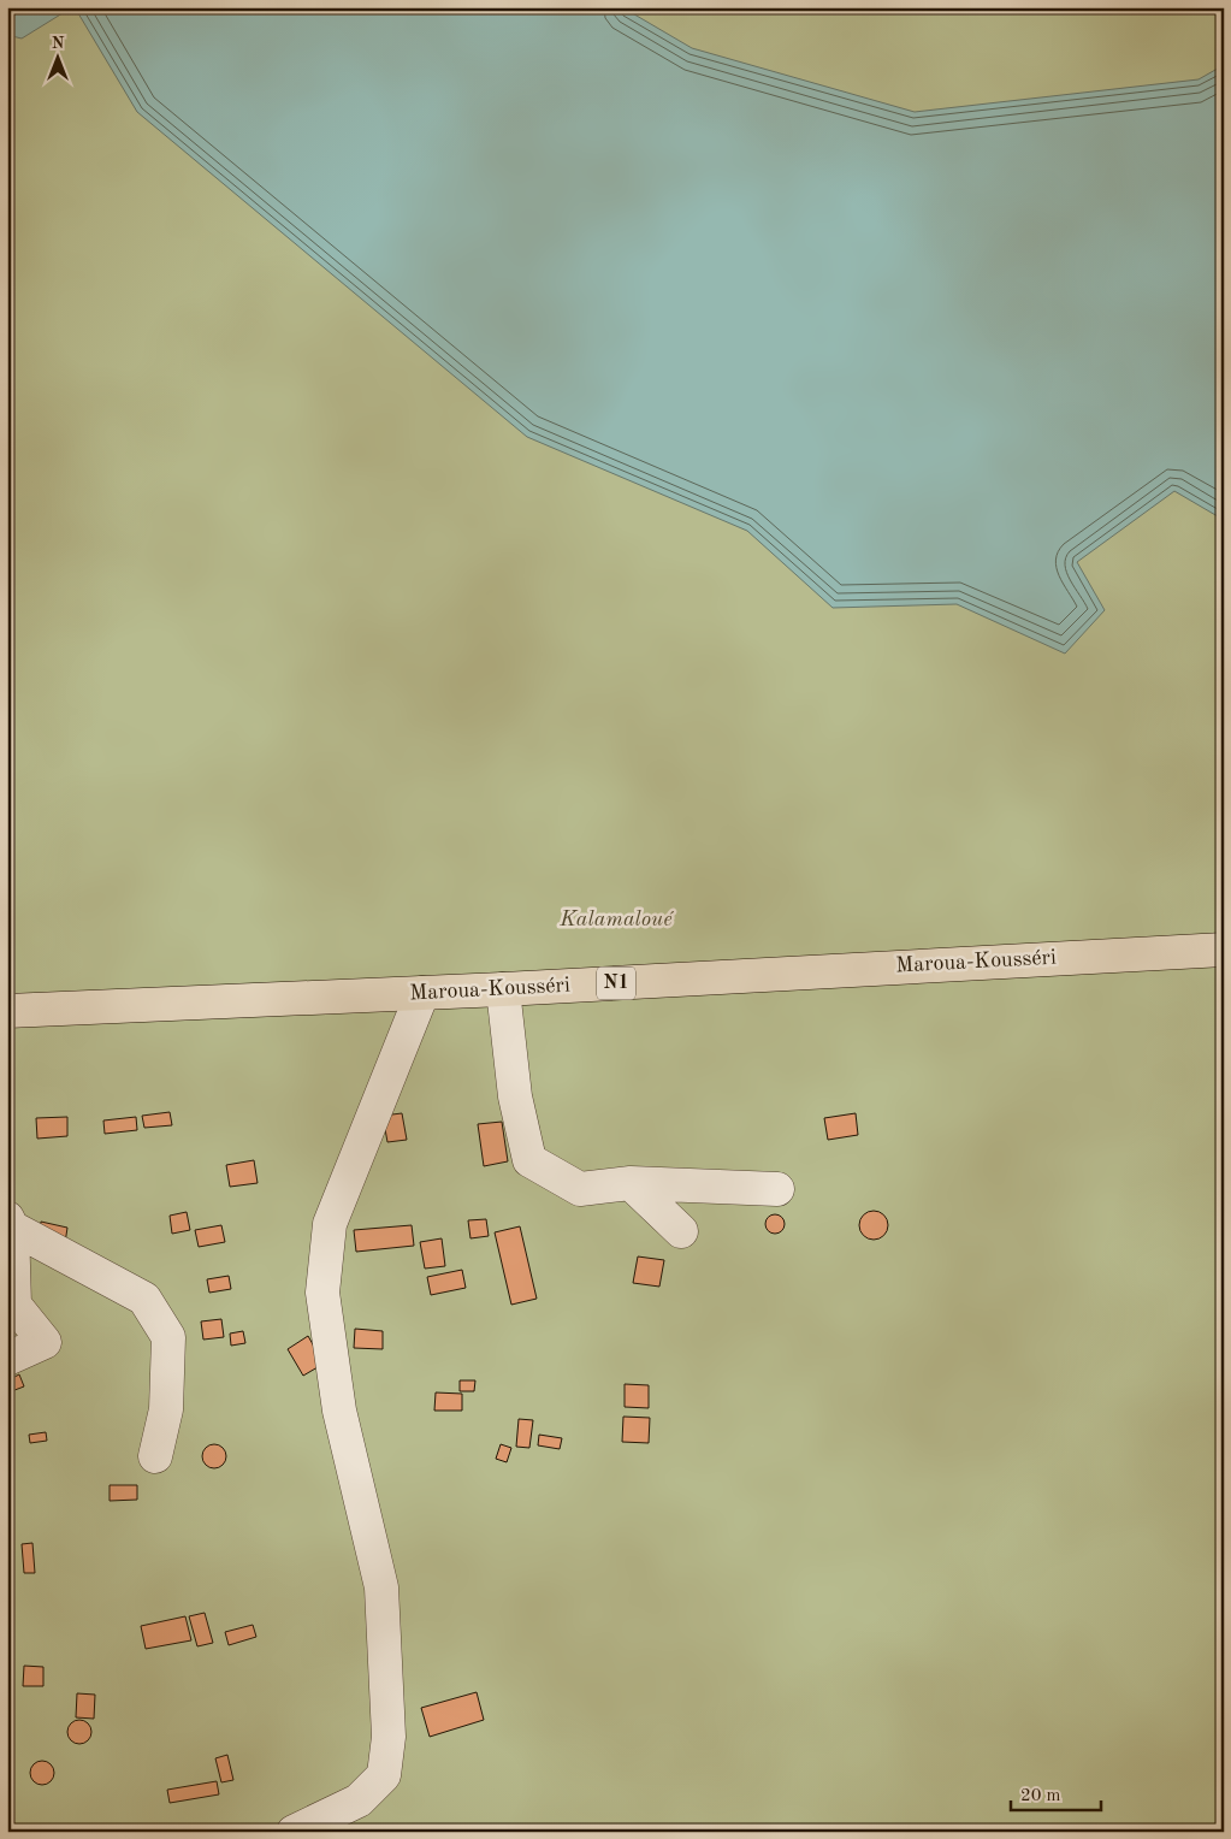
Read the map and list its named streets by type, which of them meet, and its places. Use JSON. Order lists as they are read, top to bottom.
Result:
{
  "streets": {
    "highway": ["Maroua-Kousséri", "N1"]
  },
  "parks": ["Kalamaloué"],
  "scale_bar": "20 m",
  "north": "top"
}
